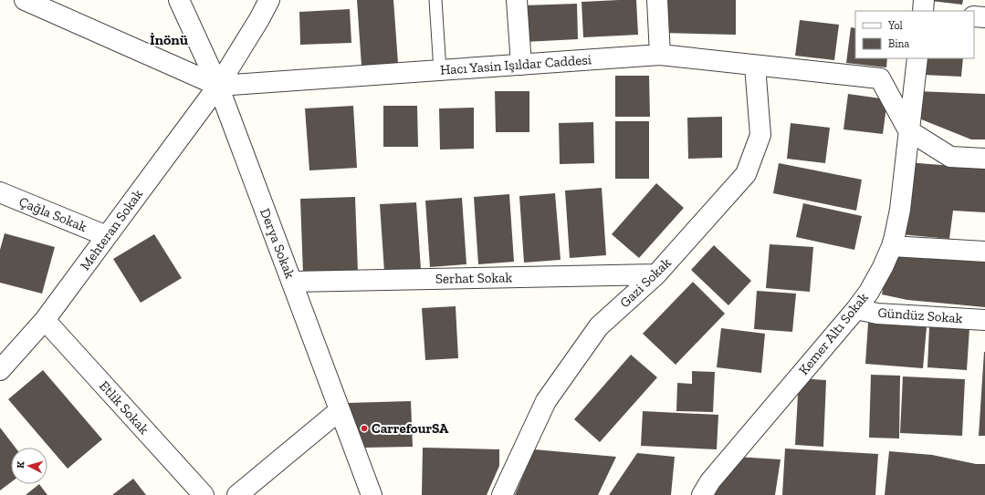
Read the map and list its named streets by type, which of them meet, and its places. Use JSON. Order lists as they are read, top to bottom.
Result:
{
  "streets": {
    "street": [
      "Hacı Yasin Işıldar Caddesi",
      "Çağla Sokak",
      "Mehteran Sokak",
      "Derya Sokak",
      "Serhat Sokak",
      "Gazi Sokak",
      "Gündüz Sokak",
      "Kemer Altı Sokak",
      "Etlik Sokak"
    ]
  },
  "crossings": [
    ["Hacı Yasin Işıldar Caddesi", "Mehteran Sokak"],
    ["Hacı Yasin Işıldar Caddesi", "Derya Sokak"],
    ["Hacı Yasin Işıldar Caddesi", "Gazi Sokak"],
    ["Hacı Yasin Işıldar Caddesi", "Kemer Altı Sokak"],
    ["Çağla Sokak", "Mehteran Sokak"],
    ["Mehteran Sokak", "Derya Sokak"],
    ["Mehteran Sokak", "Etlik Sokak"],
    ["Derya Sokak", "Serhat Sokak"],
    ["Serhat Sokak", "Gazi Sokak"],
    ["Gündüz Sokak", "Kemer Altı Sokak"]
  ],
  "districts": ["İnönü"],
  "places": ["CarrefourSA"],
  "legend": ["Yol", "Bina"],
  "north": "left"
}
